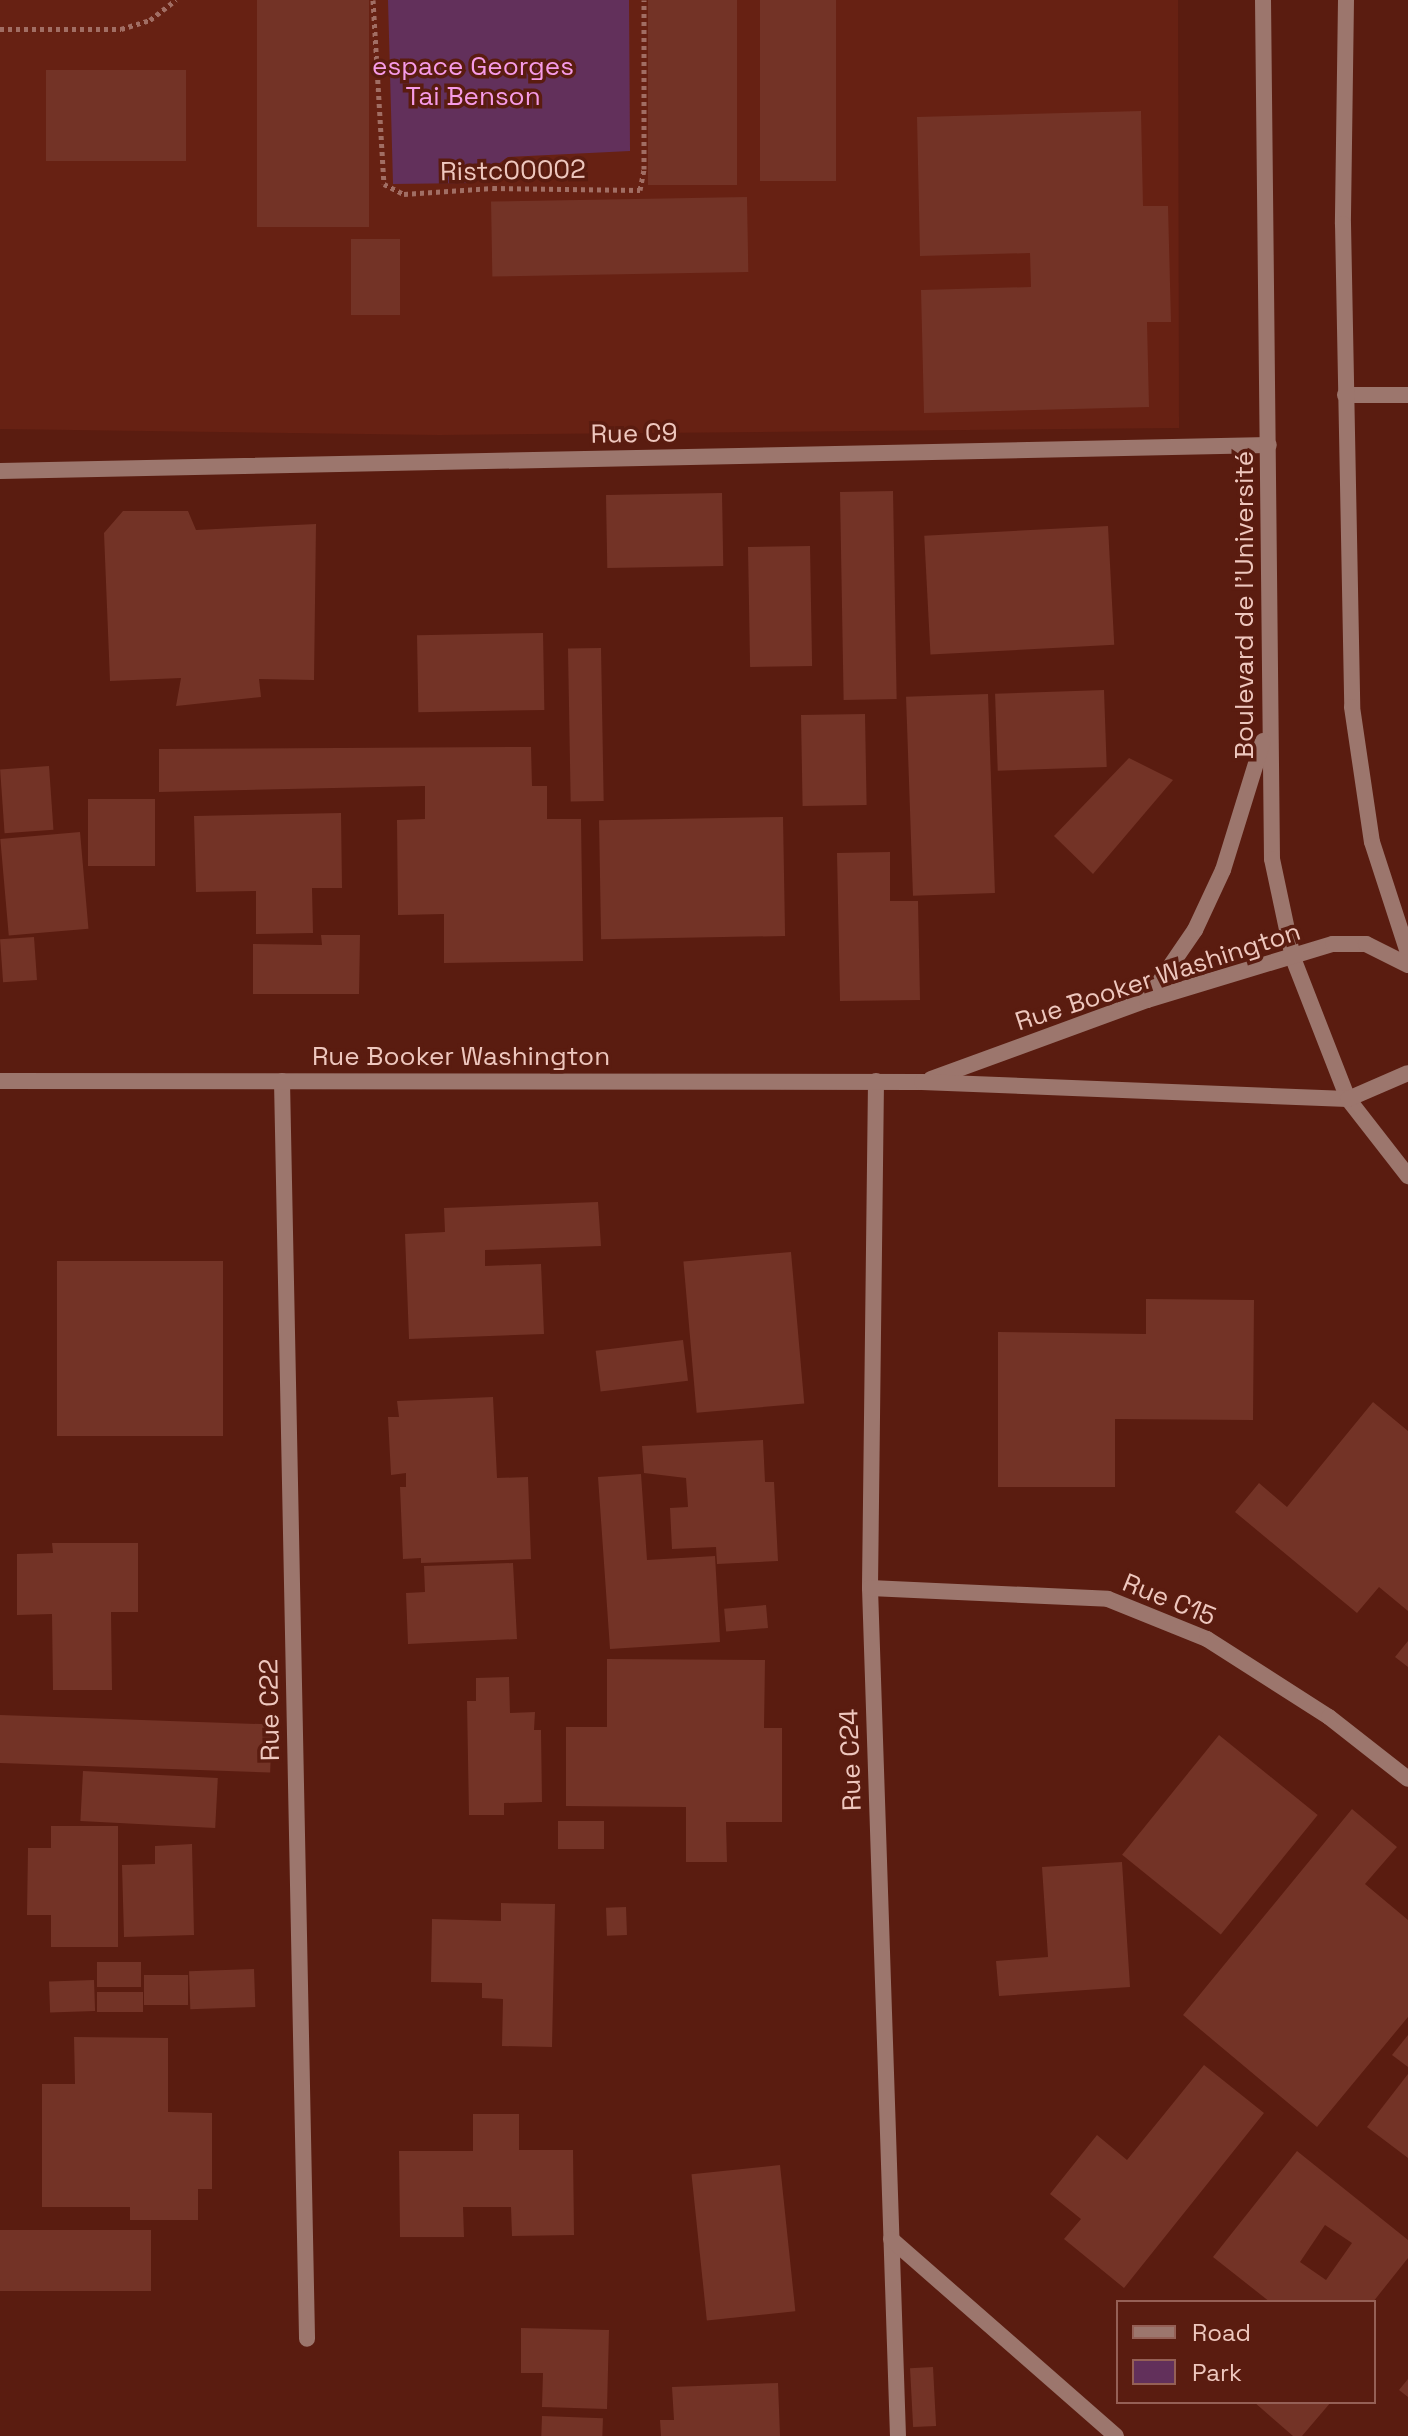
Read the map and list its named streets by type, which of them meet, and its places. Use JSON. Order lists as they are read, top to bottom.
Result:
{
  "streets": {
    "street": [
      "Rue C9",
      "Boulevard de l'Université",
      "Rue Booker Washington",
      "Rue C15",
      "Rue C22",
      "Rue C24"
    ],
    "path": ["Ristc00002"]
  },
  "crossings": [
    ["Rue C9", "Boulevard de l'Université"],
    ["Boulevard de l'Université", "Rue Booker Washington"],
    ["Rue Booker Washington", "Rue C22"],
    ["Rue Booker Washington", "Rue C24"],
    ["Rue C15", "Rue C24"]
  ],
  "parks": ["espace Georges Tai Benson"],
  "legend": ["Road", "Park"]
}
